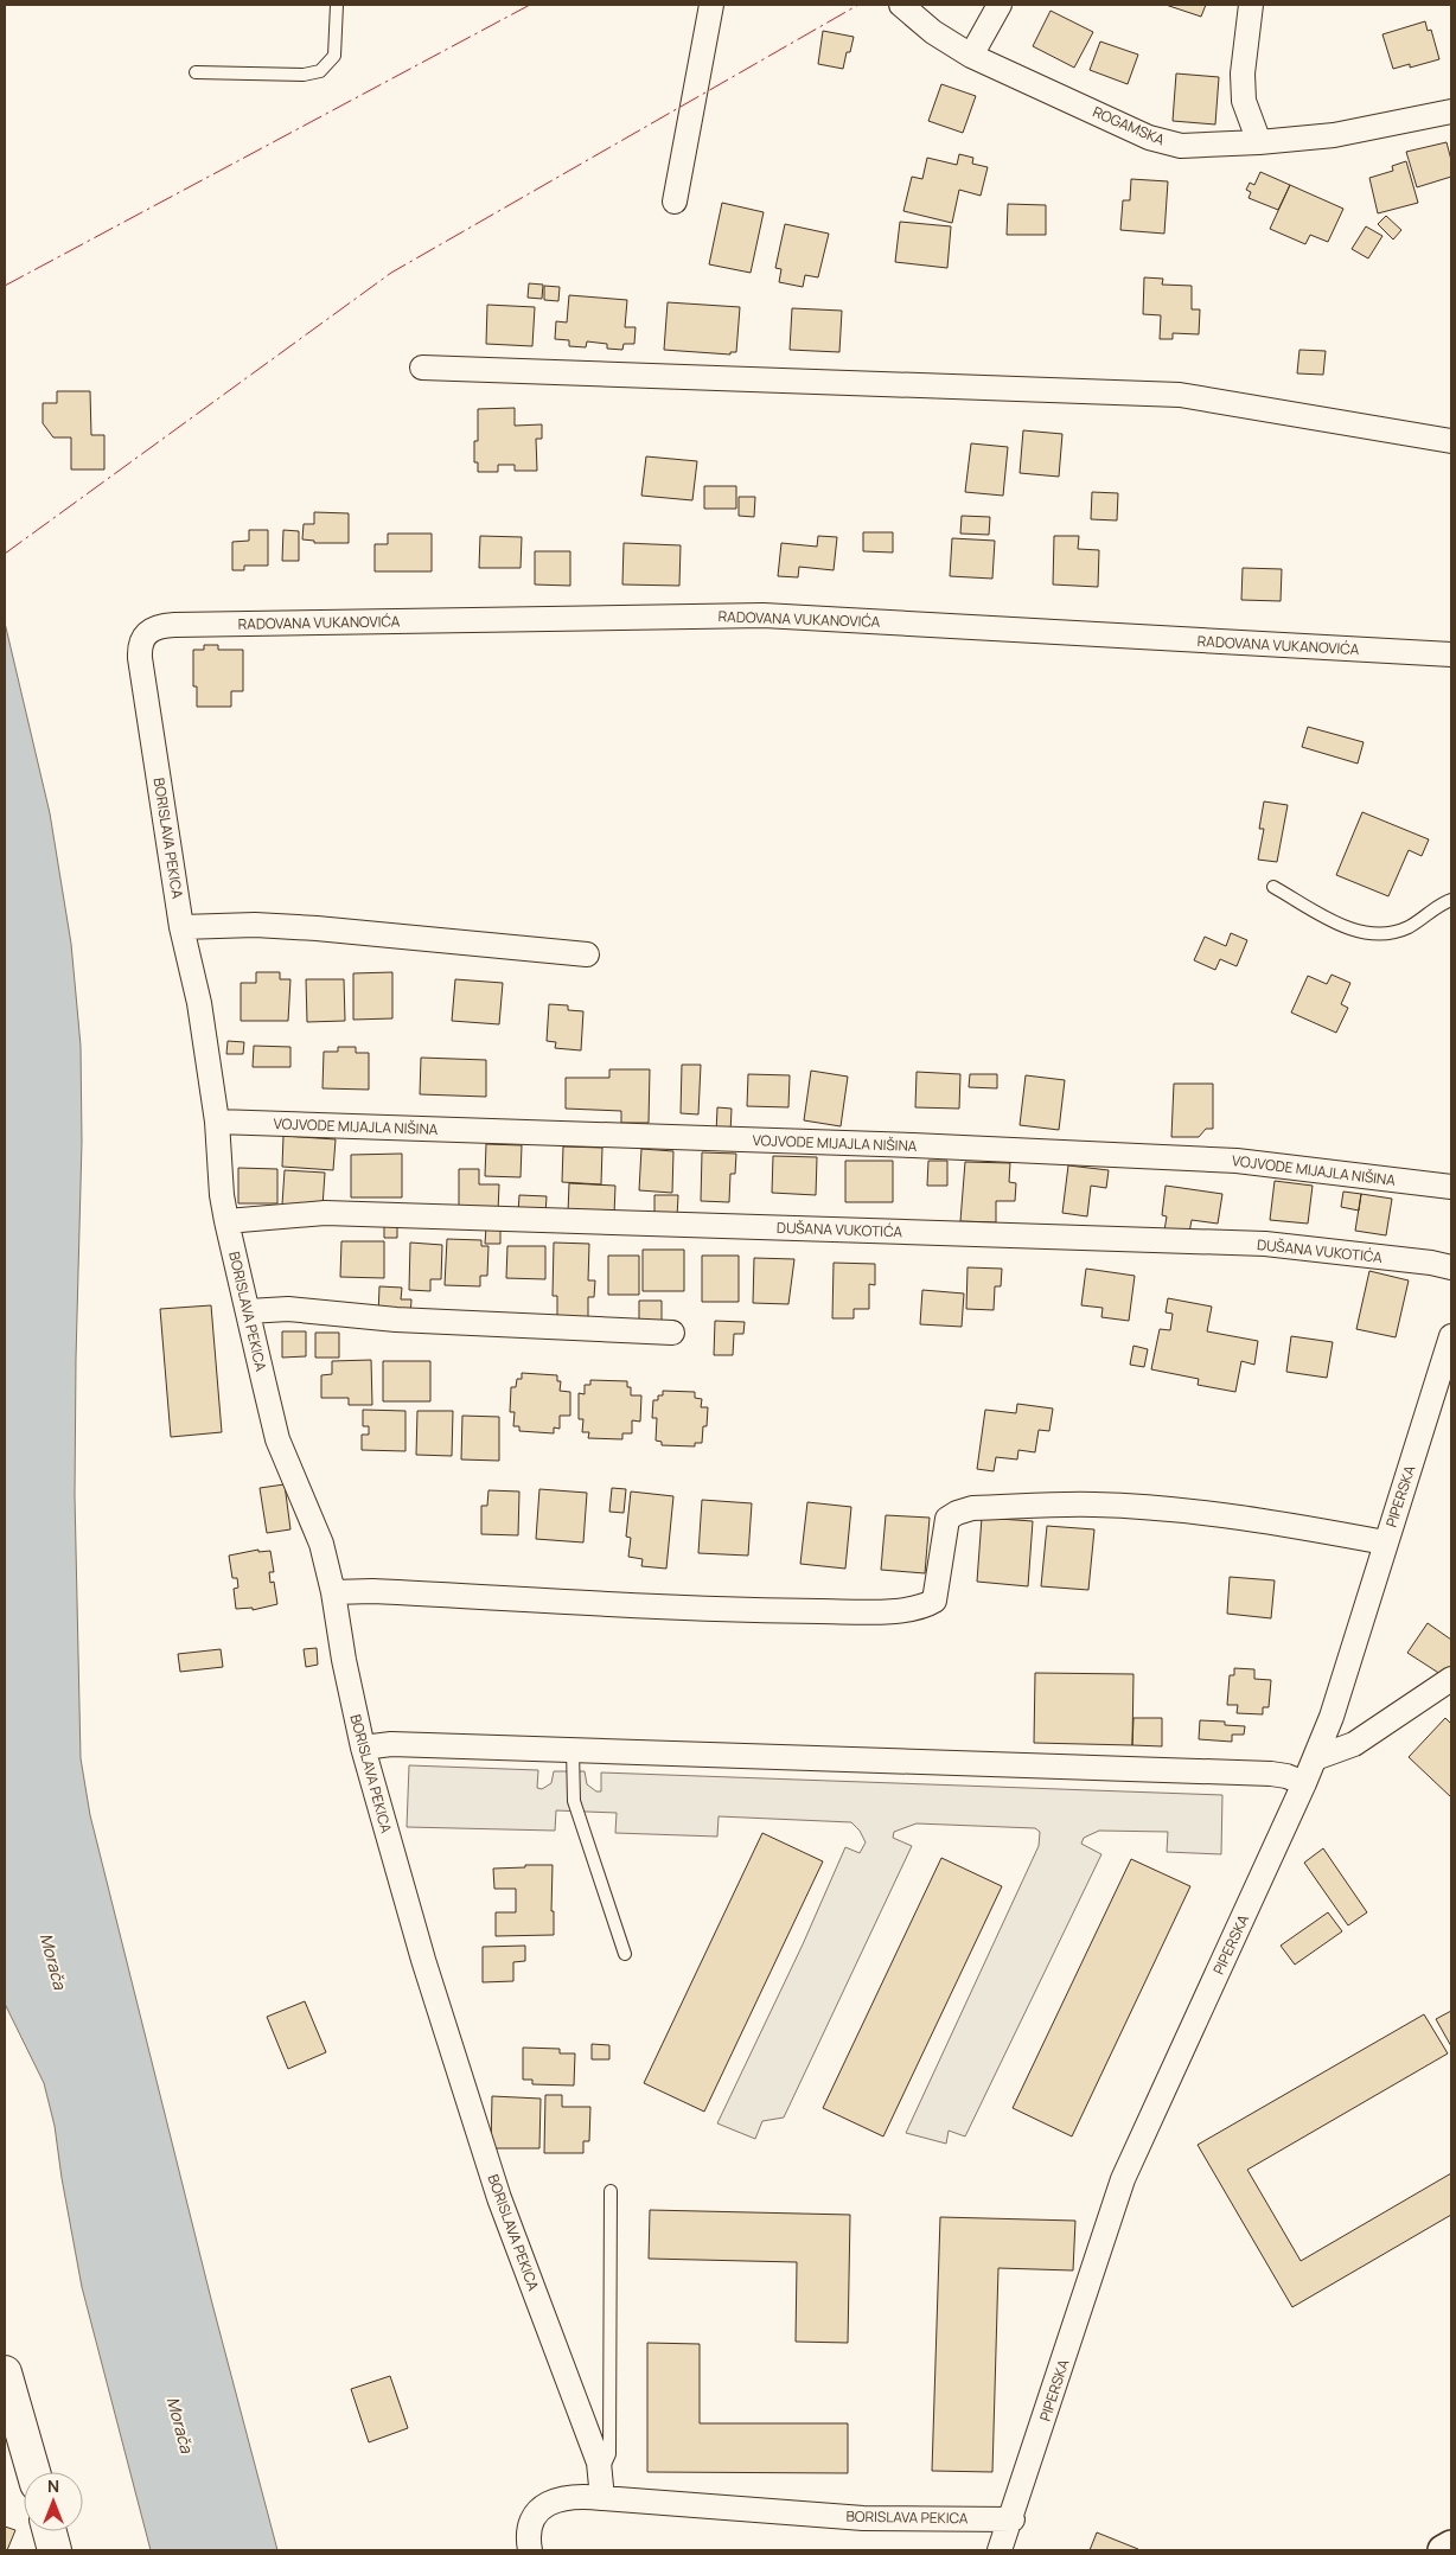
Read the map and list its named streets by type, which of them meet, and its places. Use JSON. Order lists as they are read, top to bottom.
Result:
{
  "streets": {
    "street": [
      "ROGAMSKA",
      "RADOVANA VUKANOVIĆA",
      "BORISLAVA PEKICA",
      "VOJVODE MIJAJLA NIŠINA",
      "DUŠANA VUKOTIĆA",
      "PIPERSKA"
    ]
  },
  "crossings": [
    ["RADOVANA VUKANOVIĆA", "BORISLAVA PEKICA"],
    ["BORISLAVA PEKICA", "VOJVODE MIJAJLA NIŠINA"],
    ["BORISLAVA PEKICA", "DUŠANA VUKOTIĆA"],
    ["BORISLAVA PEKICA", "PIPERSKA"]
  ],
  "water": ["Morača"],
  "north": "top"
}
